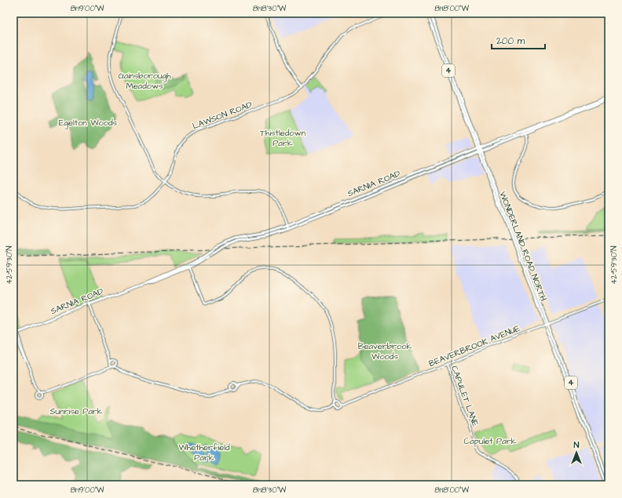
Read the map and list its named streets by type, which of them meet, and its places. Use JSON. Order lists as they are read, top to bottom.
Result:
{
  "streets": {
    "main road": ["4", "SARNIA ROAD", "WONDERLAND ROAD NORTH"],
    "street": ["LAWSON ROAD", "BEAVERBROOK AVENUE", "CAPULET LANE"]
  },
  "crossings": [
    ["SARNIA ROAD", "WONDERLAND ROAD NORTH"],
    ["WONDERLAND ROAD NORTH", "BEAVERBROOK AVENUE"],
    ["BEAVERBROOK AVENUE", "CAPULET LANE"]
  ],
  "parks": [
    "Gainsborough Meadows",
    "Egelton Woods",
    "Thistledown Park",
    "Beaverbrook Woods",
    "Sunrise Park",
    "Capulet Park",
    "Whetherfield Park"
  ],
  "scale_bar": "200 m",
  "north": "top",
  "coordinates": [
    "81°19'00\"W",
    "81°18'30\"W",
    "81°18'00\"W",
    "42°59'30\"N"
  ]
}
